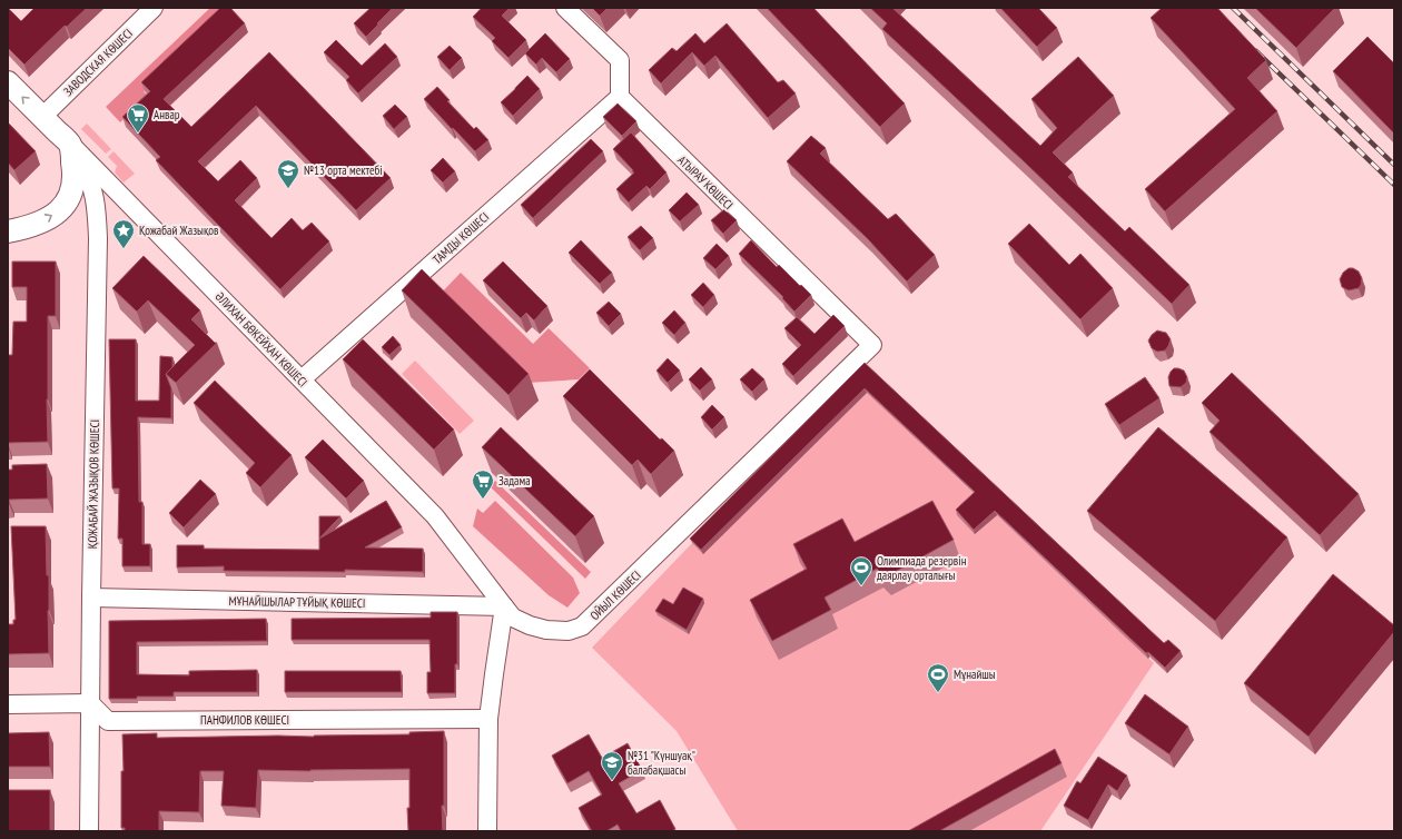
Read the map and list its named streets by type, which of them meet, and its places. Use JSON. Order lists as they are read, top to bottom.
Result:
{
  "streets": {
    "main road": ["ӘЛИХАН БӨКЕЙХАН КӨШЕСІ"],
    "street": [
      "ЗАВОДСКАЯ КӨШЕСІ",
      "АТЫРАУ КӨШЕСІ",
      "ТАМДЫ КӨШЕСІ",
      "ҚОЖАБАЙ ЖАЗЫҚОВ КӨШЕСІ",
      "ОЙЫЛ КӨШЕСІ",
      "МҰНАЙШЫЛАР ТҰЙЫҚ КӨШЕСІ",
      "ПАНФИЛОВ КӨШЕСІ"
    ]
  },
  "crossings": [
    ["ЗАВОДСКАЯ КӨШЕСІ", "ӘЛИХАН БӨКЕЙХАН КӨШЕСІ"],
    ["АТЫРАУ КӨШЕСІ", "ТАМДЫ КӨШЕСІ"],
    ["АТЫРАУ КӨШЕСІ", "ОЙЫЛ КӨШЕСІ"],
    ["ТАМДЫ КӨШЕСІ", "ӘЛИХАН БӨКЕЙХАН КӨШЕСІ"],
    ["ӘЛИХАН БӨКЕЙХАН КӨШЕСІ", "ҚОЖАБАЙ ЖАЗЫҚОВ КӨШЕСІ"],
    ["ӘЛИХАН БӨКЕЙХАН КӨШЕСІ", "ОЙЫЛ КӨШЕСІ"],
    ["ӘЛИХАН БӨКЕЙХАН КӨШЕСІ", "МҰНАЙШЫЛАР ТҰЙЫҚ КӨШЕСІ"],
    ["ҚОЖАБАЙ ЖАЗЫҚОВ КӨШЕСІ", "МҰНАЙШЫЛАР ТҰЙЫҚ КӨШЕСІ"],
    ["ҚОЖАБАЙ ЖАЗЫҚОВ КӨШЕСІ", "ПАНФИЛОВ КӨШЕСІ"],
    ["ОЙЫЛ КӨШЕСІ", "МҰНАЙШЫЛАР ТҰЙЫҚ КӨШЕСІ"]
  ],
  "places": {
    "supermarket": ["Анвар", "Задама"],
    "school or university": ["№13 орта мектебі", "№31 \"Күншуақ\" балабақшасы"],
    "place": ["Қожабай Жазықов"],
    "sports": ["Олимпиада резервін даярлау орталығы", "Мұнайшы"]
  }
}
